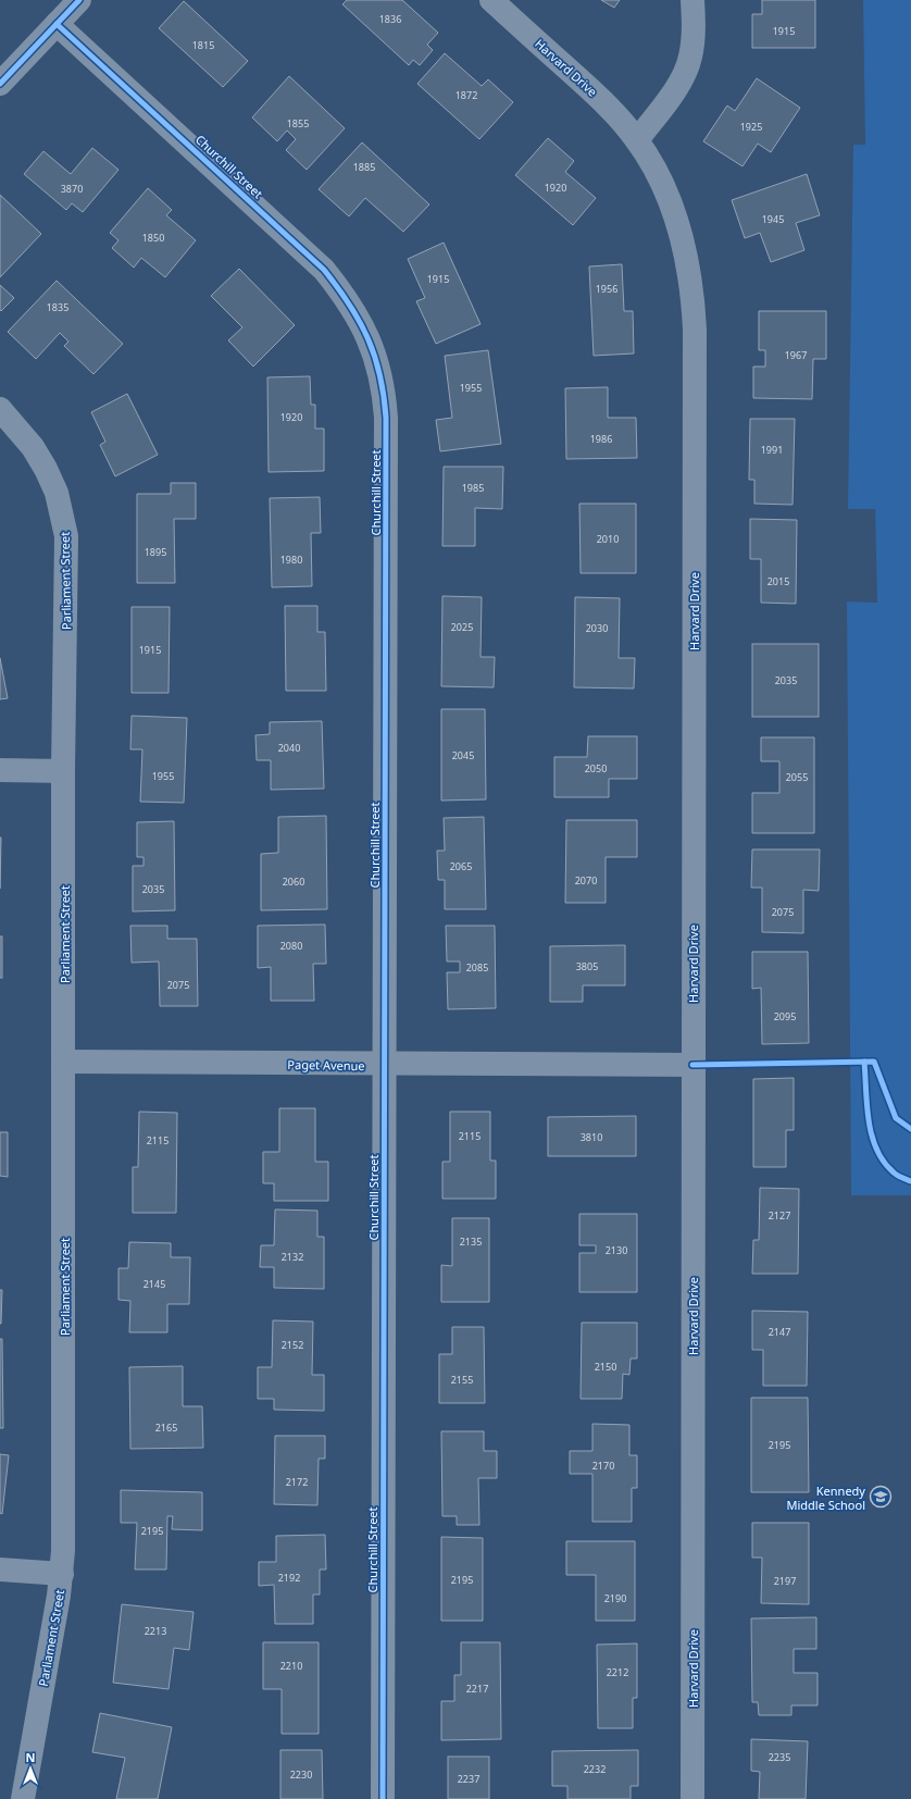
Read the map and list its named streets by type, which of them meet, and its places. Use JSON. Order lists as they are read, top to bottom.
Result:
{
  "streets": {
    "street": [
      "Harvard Drive",
      "Churchill Street",
      "Parliament Street",
      "Paget Avenue"
    ]
  },
  "crossings": [
    ["Harvard Drive", "Paget Avenue"],
    ["Churchill Street", "Paget Avenue"],
    ["Parliament Street", "Paget Avenue"]
  ],
  "places": {
    "school or university": ["Kennedy Middle School"]
  },
  "house_numbers": [
    "1836",
    "1915",
    "1815",
    "1872",
    "1855",
    "1925",
    "1885",
    "1920",
    "3870",
    "1945",
    "1850",
    "1915",
    "1956",
    "1835",
    "1967",
    "1955",
    "1920",
    "1986",
    "1991",
    "1985",
    "2010",
    "1895",
    "1980",
    "2015",
    "2025",
    "2030",
    "1915",
    "2035",
    "2040",
    "2045",
    "2050",
    "1955",
    "2055",
    "2065",
    "2070",
    "2060",
    "2035",
    "2075",
    "2080",
    "3805",
    "2085",
    "2075",
    "2095",
    "2115",
    "3810",
    "2115",
    "2127",
    "2135",
    "2130",
    "2132",
    "2145",
    "2147",
    "2152",
    "2150",
    "2155",
    "2165",
    "2195",
    "2170",
    "2172",
    "2195",
    "2192",
    "2195",
    "2197",
    "2190",
    "2213",
    "2210",
    "2212",
    "2217",
    "2235",
    "2232",
    "2230",
    "2237"
  ],
  "north": "top"
}
